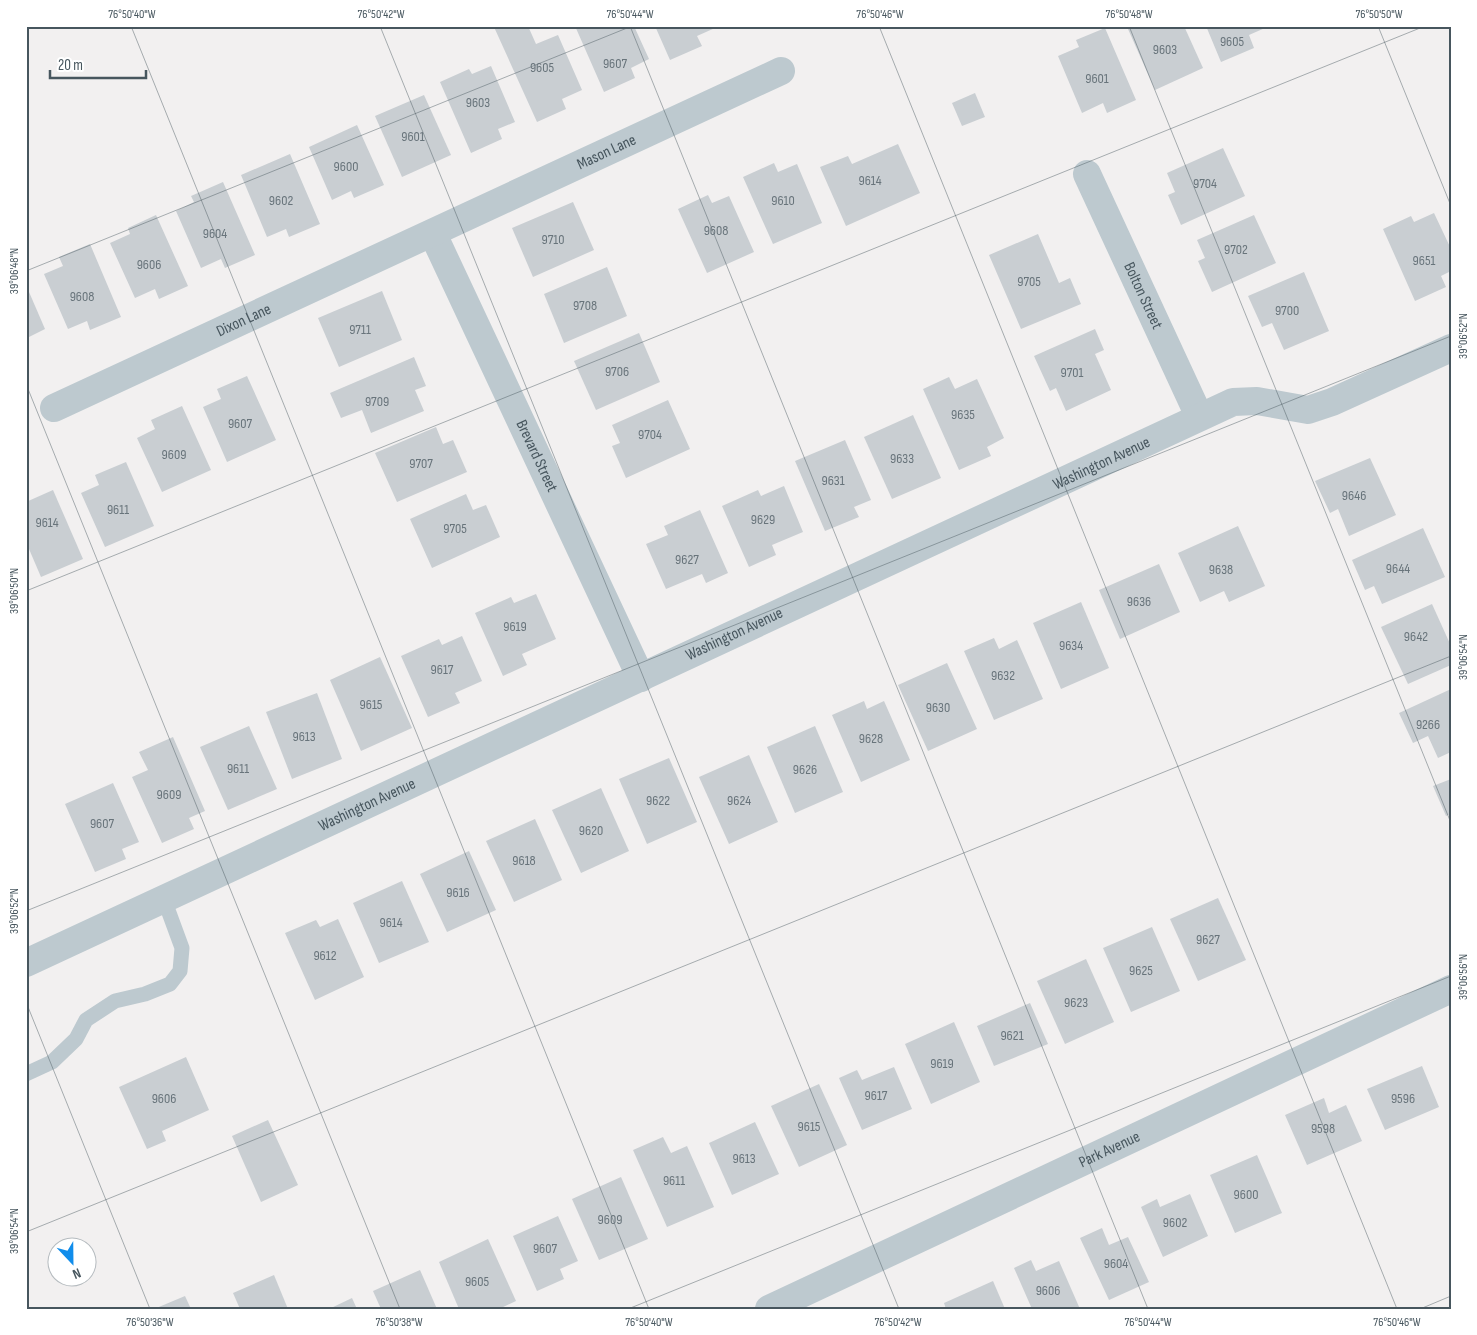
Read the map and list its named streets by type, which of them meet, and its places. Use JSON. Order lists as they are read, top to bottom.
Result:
{
  "streets": {
    "street": [
      "Mason Lane",
      "Bolton Street",
      "Dixon Lane",
      "Brevard Street",
      "Washington Avenue",
      "Park Avenue"
    ]
  },
  "crossings": [
    ["Mason Lane", "Dixon Lane"],
    ["Mason Lane", "Brevard Street"],
    ["Bolton Street", "Washington Avenue"],
    ["Dixon Lane", "Brevard Street"],
    ["Brevard Street", "Washington Avenue"]
  ],
  "house_numbers": [
    "9605",
    "9603",
    "9607",
    "9605",
    "9601",
    "9603",
    "9601",
    "9600",
    "9614",
    "9704",
    "9602",
    "9610",
    "9608",
    "9604",
    "9710",
    "9702",
    "9651",
    "9606",
    "9705",
    "9608",
    "9708",
    "9700",
    "9711",
    "9706",
    "9701",
    "9709",
    "9635",
    "9607",
    "9704",
    "9609",
    "9633",
    "9707",
    "9631",
    "9646",
    "9611",
    "9629",
    "9614",
    "9705",
    "9627",
    "9644",
    "9638",
    "9636",
    "9619",
    "9642",
    "9634",
    "9617",
    "9632",
    "9615",
    "9630",
    "9266",
    "9613",
    "9628",
    "9611",
    "9626",
    "9609",
    "9622",
    "9624",
    "9607",
    "9620",
    "9618",
    "9616",
    "9614",
    "9627",
    "9612",
    "9625",
    "9623",
    "9621",
    "9619",
    "9617",
    "9606",
    "9596",
    "9615",
    "9598",
    "9613",
    "9611",
    "9600",
    "9609",
    "9602",
    "9607",
    "9604",
    "9605",
    "9606"
  ],
  "scale_bar": "20 m",
  "north": "bottom",
  "coordinates": [
    "76°50'40\"W",
    "76°50'42\"W",
    "76°50'44\"W",
    "76°50'46\"W",
    "76°50'48\"W",
    "76°50'50\"W",
    "39°06'48\"N",
    "39°06'52\"N",
    "39°06'50\"N",
    "39°06'54\"N",
    "39°06'56\"N",
    "76°50'36\"W",
    "76°50'38\"W"
  ]
}
